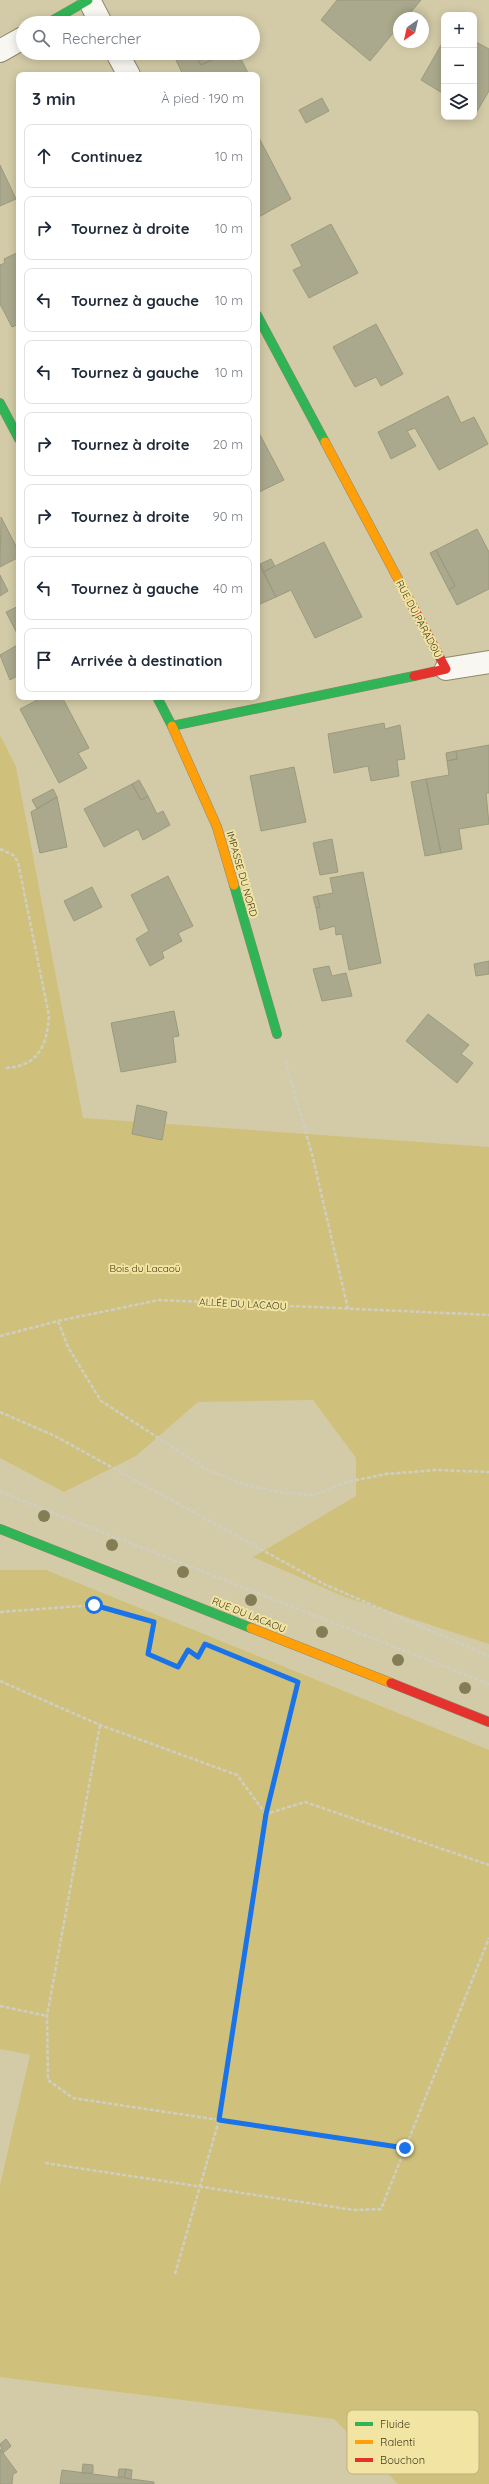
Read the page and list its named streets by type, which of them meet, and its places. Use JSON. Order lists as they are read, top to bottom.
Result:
{
  "streets": {
    "street": ["RUE DU PARADOU", "IMPASSE DU NORD", "RUE DU LACAOU"],
    "path": ["ALLÉE DU LACAOU"]
  },
  "crossings": [
    ["RUE DU PARADOU", "IMPASSE DU NORD"]
  ],
  "parks": ["Bois du Lacaoü"],
  "legend": ["Fluide", "Ralenti", "Bouchon"],
  "north": "bottom left",
  "page": {
    "map_buttons": ["+", "−"],
    "search": "Rechercher",
    "heading": ["3 min", "À pied · 190 m"],
    "list": [
      ["Continuez", "10 m"],
      ["Tournez à droite", "10 m"],
      ["Tournez à gauche", "10 m"],
      ["Tournez à gauche", "10 m"],
      ["Tournez à droite", "20 m"],
      ["Tournez à droite", "90 m"],
      ["Tournez à gauche", "40 m"],
      "Arrivée à destination"
    ]
  }
}
